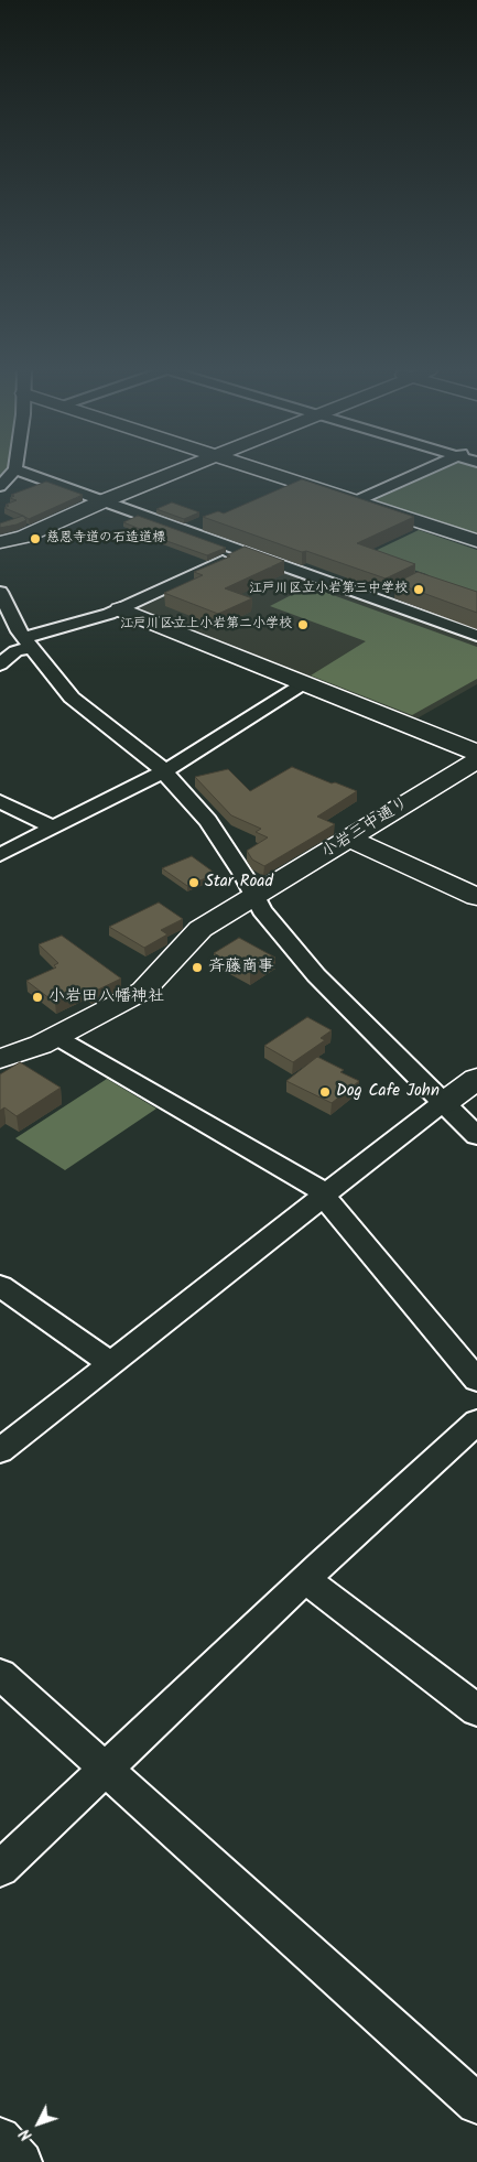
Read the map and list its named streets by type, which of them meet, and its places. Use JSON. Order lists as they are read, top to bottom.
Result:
{
  "streets": {
    "street": ["小岩三中通り"]
  },
  "places": [
    "慈恩寺道の石造道標",
    "江戸川区立小岩第三中学校",
    "江戸川区立上小岩第二小学校",
    "Star Road",
    "斉藤商事",
    "小岩田八幡神社",
    "Dog Cafe John"
  ],
  "north": "bottom left"
}
